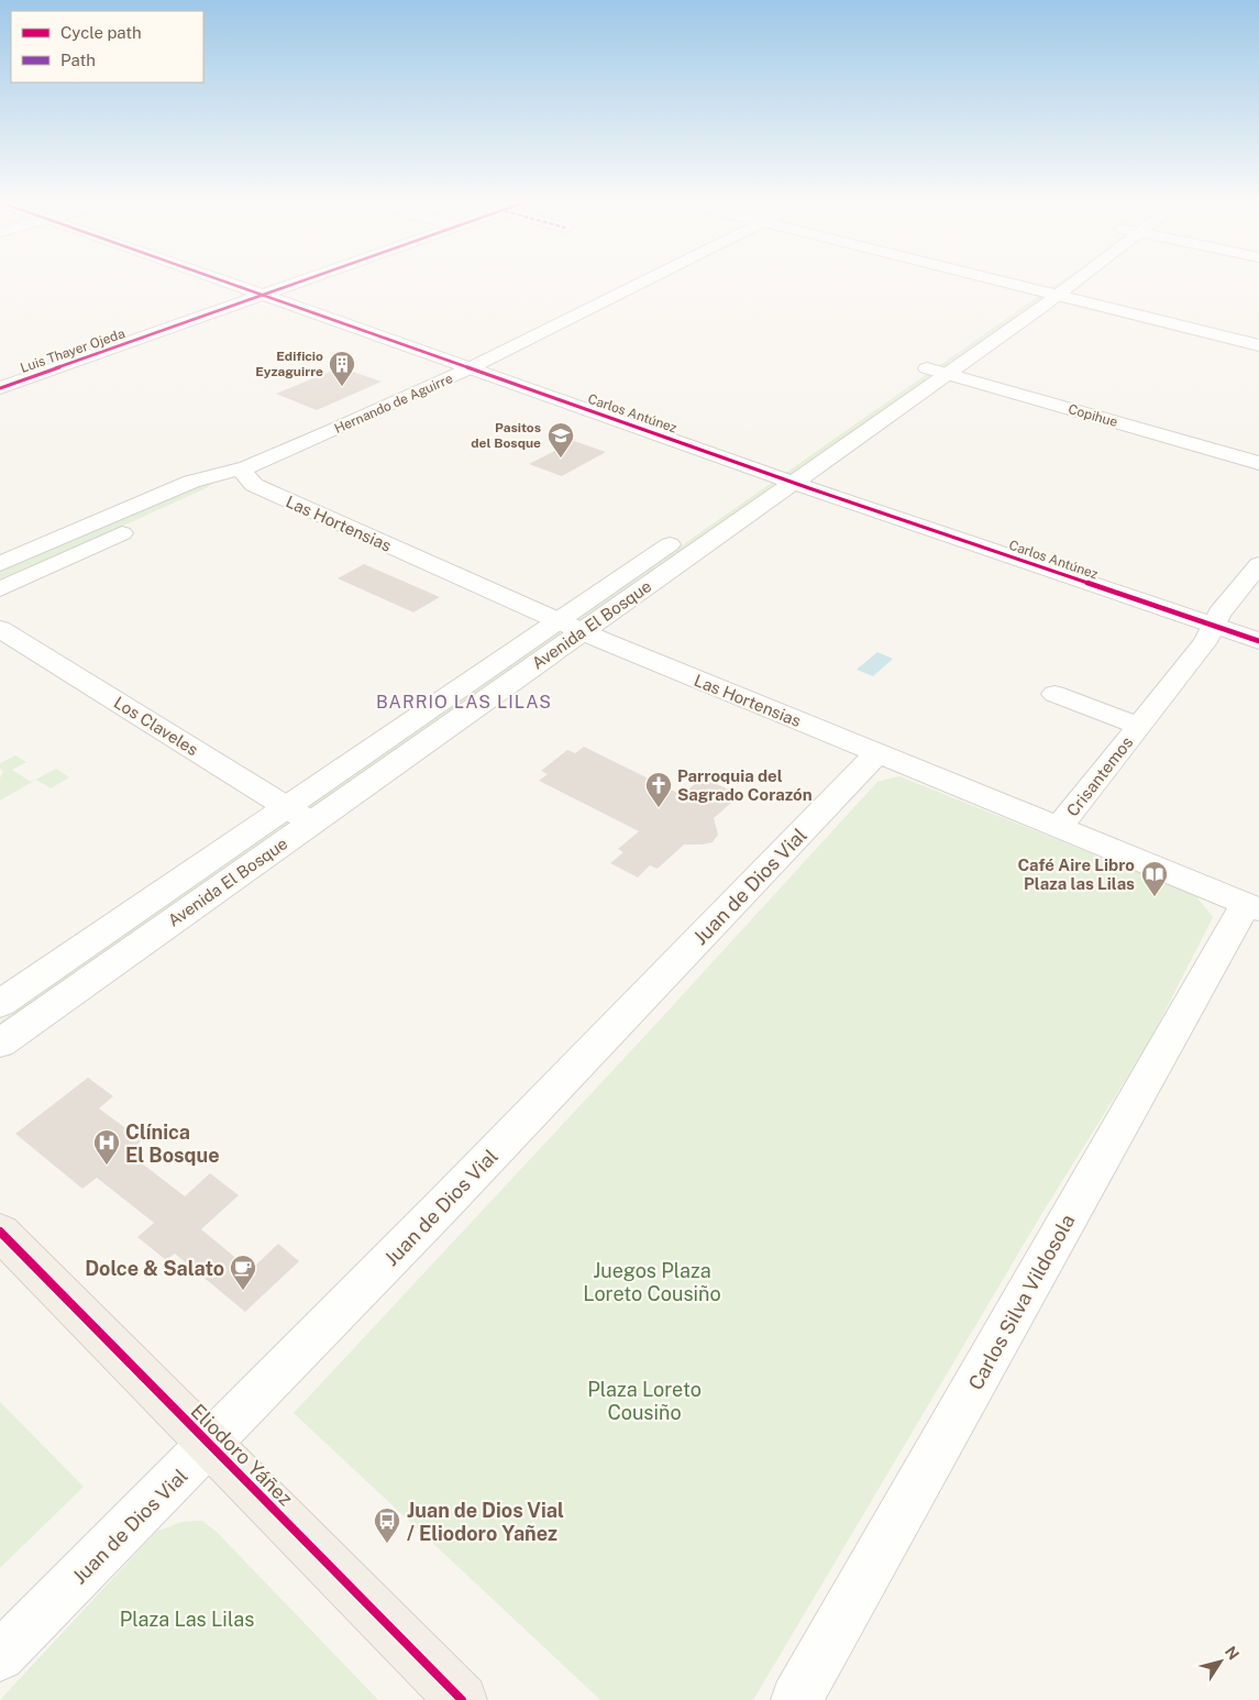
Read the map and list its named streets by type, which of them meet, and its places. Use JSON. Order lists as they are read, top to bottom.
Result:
{
  "streets": {
    "main road": ["Eliodoro Yáñez"],
    "street": [
      "Luis Thayer Ojeda",
      "Hernando de Aguirre",
      "Carlos Antúnez",
      "Copihue",
      "Las Hortensias",
      "Avenida El Bosque",
      "Los Claveles",
      "Crisantemos",
      "Juan de Dios Vial",
      "Carlos Silva Vildosola"
    ]
  },
  "crossings": [
    ["Luis Thayer Ojeda", "Carlos Antúnez"],
    ["Hernando de Aguirre", "Carlos Antúnez"],
    ["Hernando de Aguirre", "Las Hortensias"],
    ["Carlos Antúnez", "Avenida El Bosque"],
    ["Carlos Antúnez", "Crisantemos"],
    ["Copihue", "Avenida El Bosque"],
    ["Las Hortensias", "Avenida El Bosque"],
    ["Las Hortensias", "Crisantemos"],
    ["Las Hortensias", "Juan de Dios Vial"],
    ["Las Hortensias", "Carlos Silva Vildosola"],
    ["Avenida El Bosque", "Los Claveles"],
    ["Juan de Dios Vial", "Eliodoro Yáñez"]
  ],
  "districts": ["BARRIO LAS LILAS"],
  "parks": ["Juegos Plaza Loreto Cousiño", "Plaza Loreto Cousiño", "Plaza Las Lilas"],
  "places": {
    "building": ["Edificio Eyzaguirre"],
    "school or university": ["Pasitos del Bosque"],
    "church": ["Parroquia del Sagrado Corazón"],
    "library": ["Café Aire Libro Plaza las Lilas"],
    "hospital": ["Clínica El Bosque"],
    "cafe": ["Dolce & Salato"],
    "bus stop": ["Juan de Dios Vial / Eliodoro Yañez"]
  },
  "legend": ["Cycle path", "Path"],
  "north": "top right"
}
